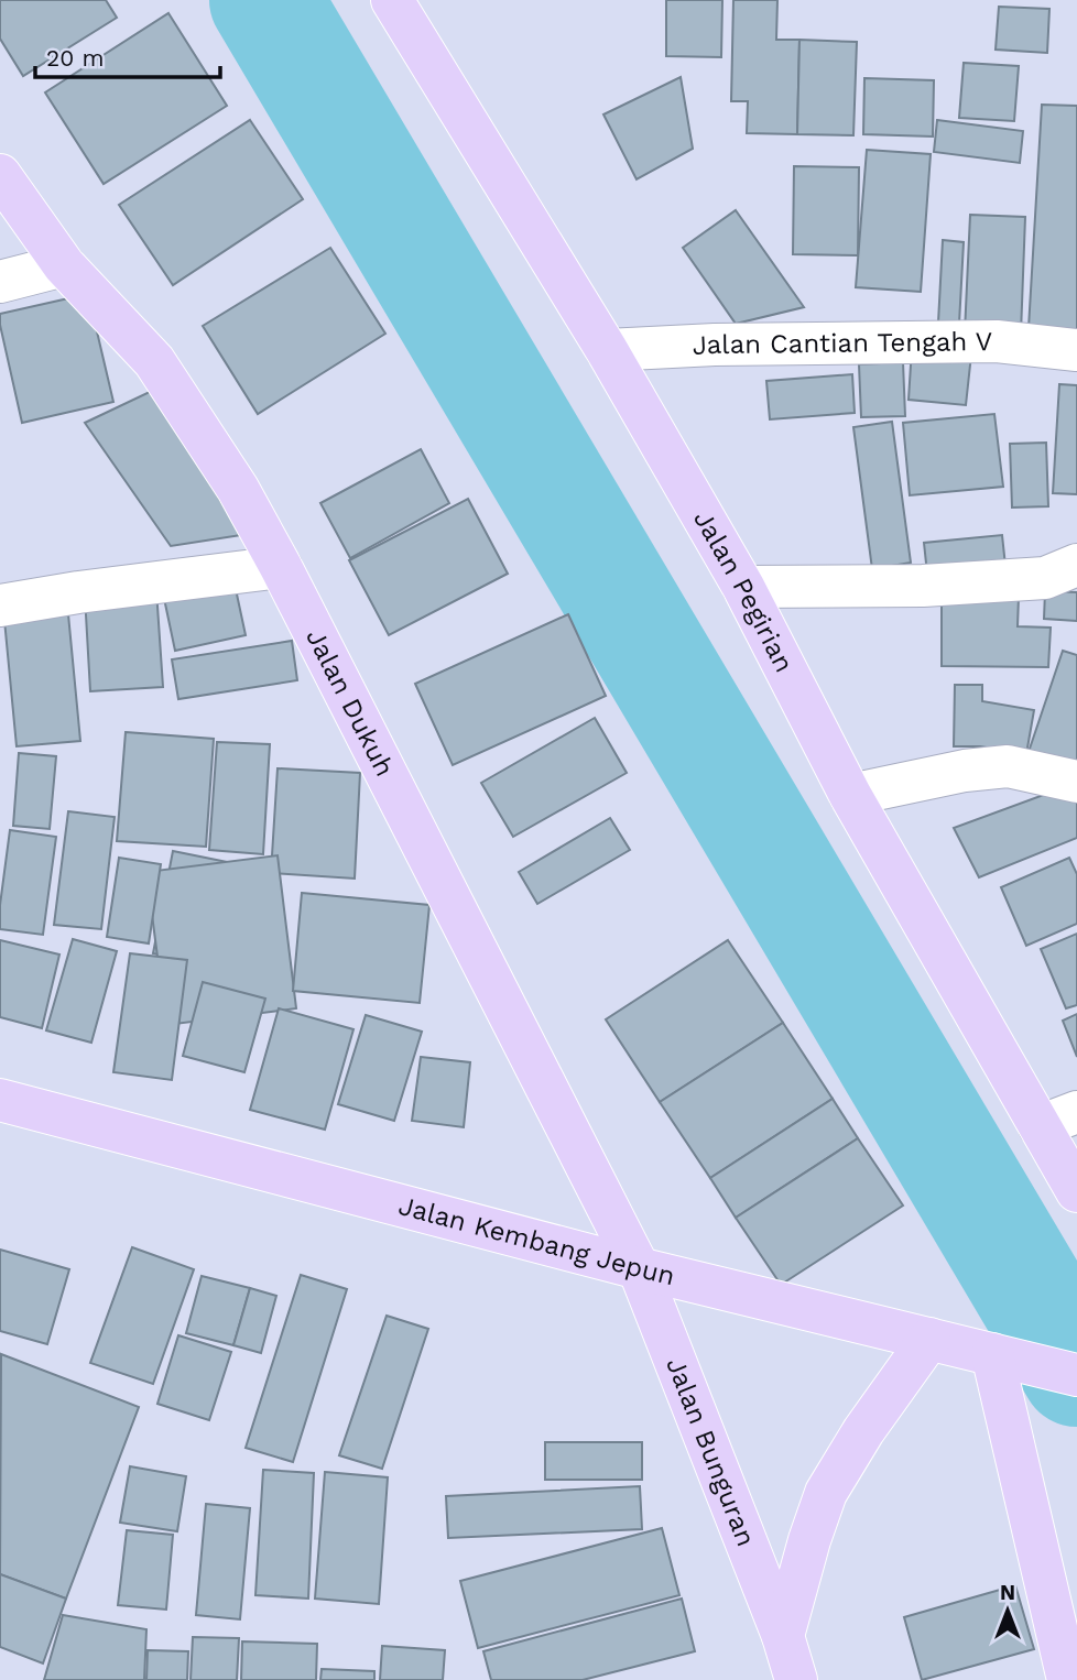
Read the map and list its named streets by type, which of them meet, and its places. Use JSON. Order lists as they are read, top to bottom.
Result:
{
  "streets": {
    "main road": [
      "Jalan Pegirian",
      "Jalan Dukuh",
      "Jalan Kembang Jepun",
      "Jalan Bunguran"
    ],
    "street": ["Jalan Cantian Tengah V"]
  },
  "crossings": [
    ["Jalan Cantian Tengah V", "Jalan Pegirian"],
    ["Jalan Dukuh", "Jalan Kembang Jepun"],
    ["Jalan Dukuh", "Jalan Bunguran"],
    ["Jalan Kembang Jepun", "Jalan Bunguran"]
  ],
  "scale_bar": "20 m",
  "north": "top"
}
